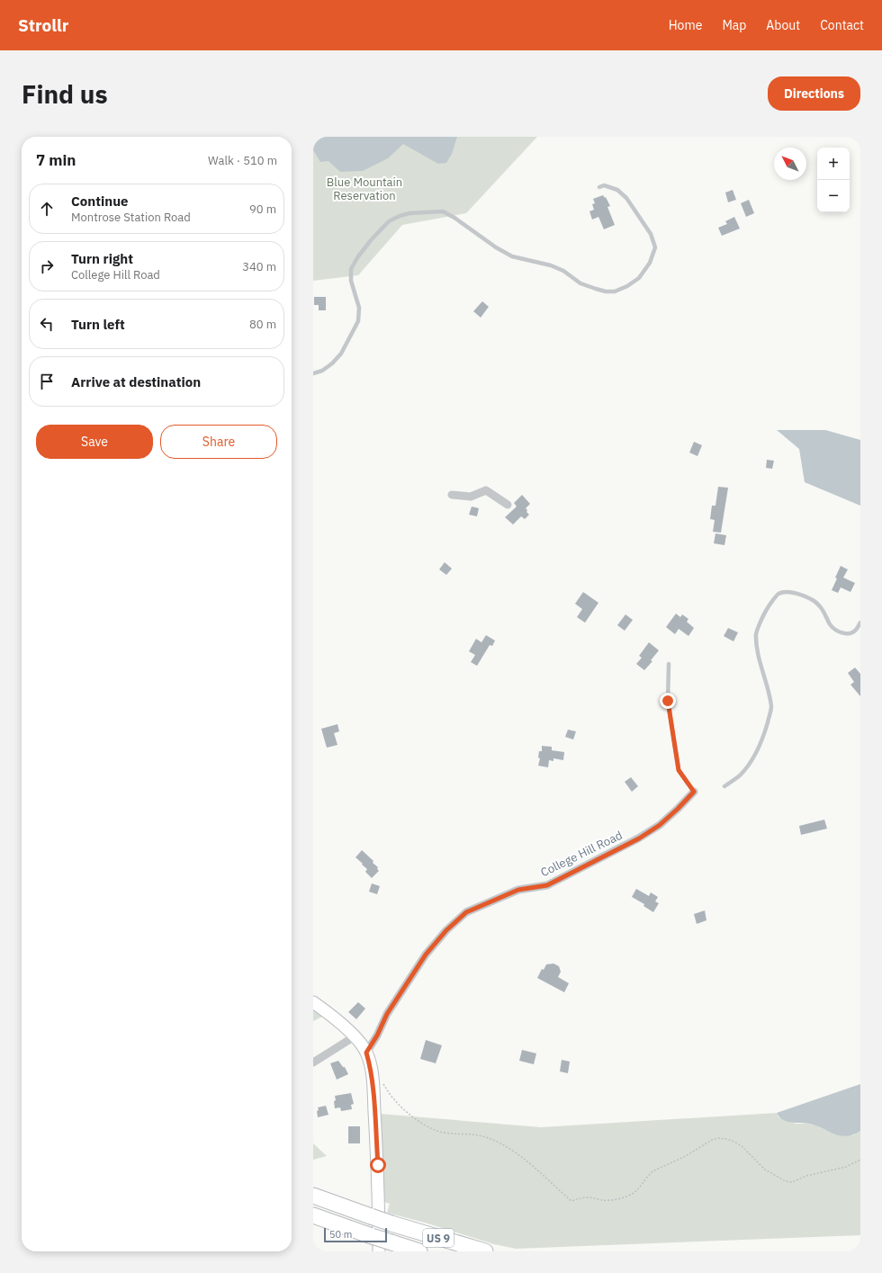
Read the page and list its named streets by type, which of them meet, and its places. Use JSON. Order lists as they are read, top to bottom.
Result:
{
  "streets": {
    "highway": ["US 9"],
    "street": ["College Hill Road"]
  },
  "parks": ["Blue Mountain Reservation"],
  "scale_bar": "50 m",
  "north": "top left",
  "page": {
    "header": "Strollr",
    "nav": [
      "Home",
      "Map",
      "About",
      "Contact"
    ],
    "buttons": [
      "Directions",
      ["Save", "Share"]
    ],
    "title": "Find us",
    "heading": ["7 min", "Walk · 510 m"],
    "map_buttons": ["+", "−"],
    "list": [
      ["Continue", "Montrose Station Road", "90 m"],
      ["Turn right", "College Hill Road", "340 m"],
      ["Turn left", "80 m"],
      "Arrive at destination"
    ],
    "scale": "50 m"
  }
}
